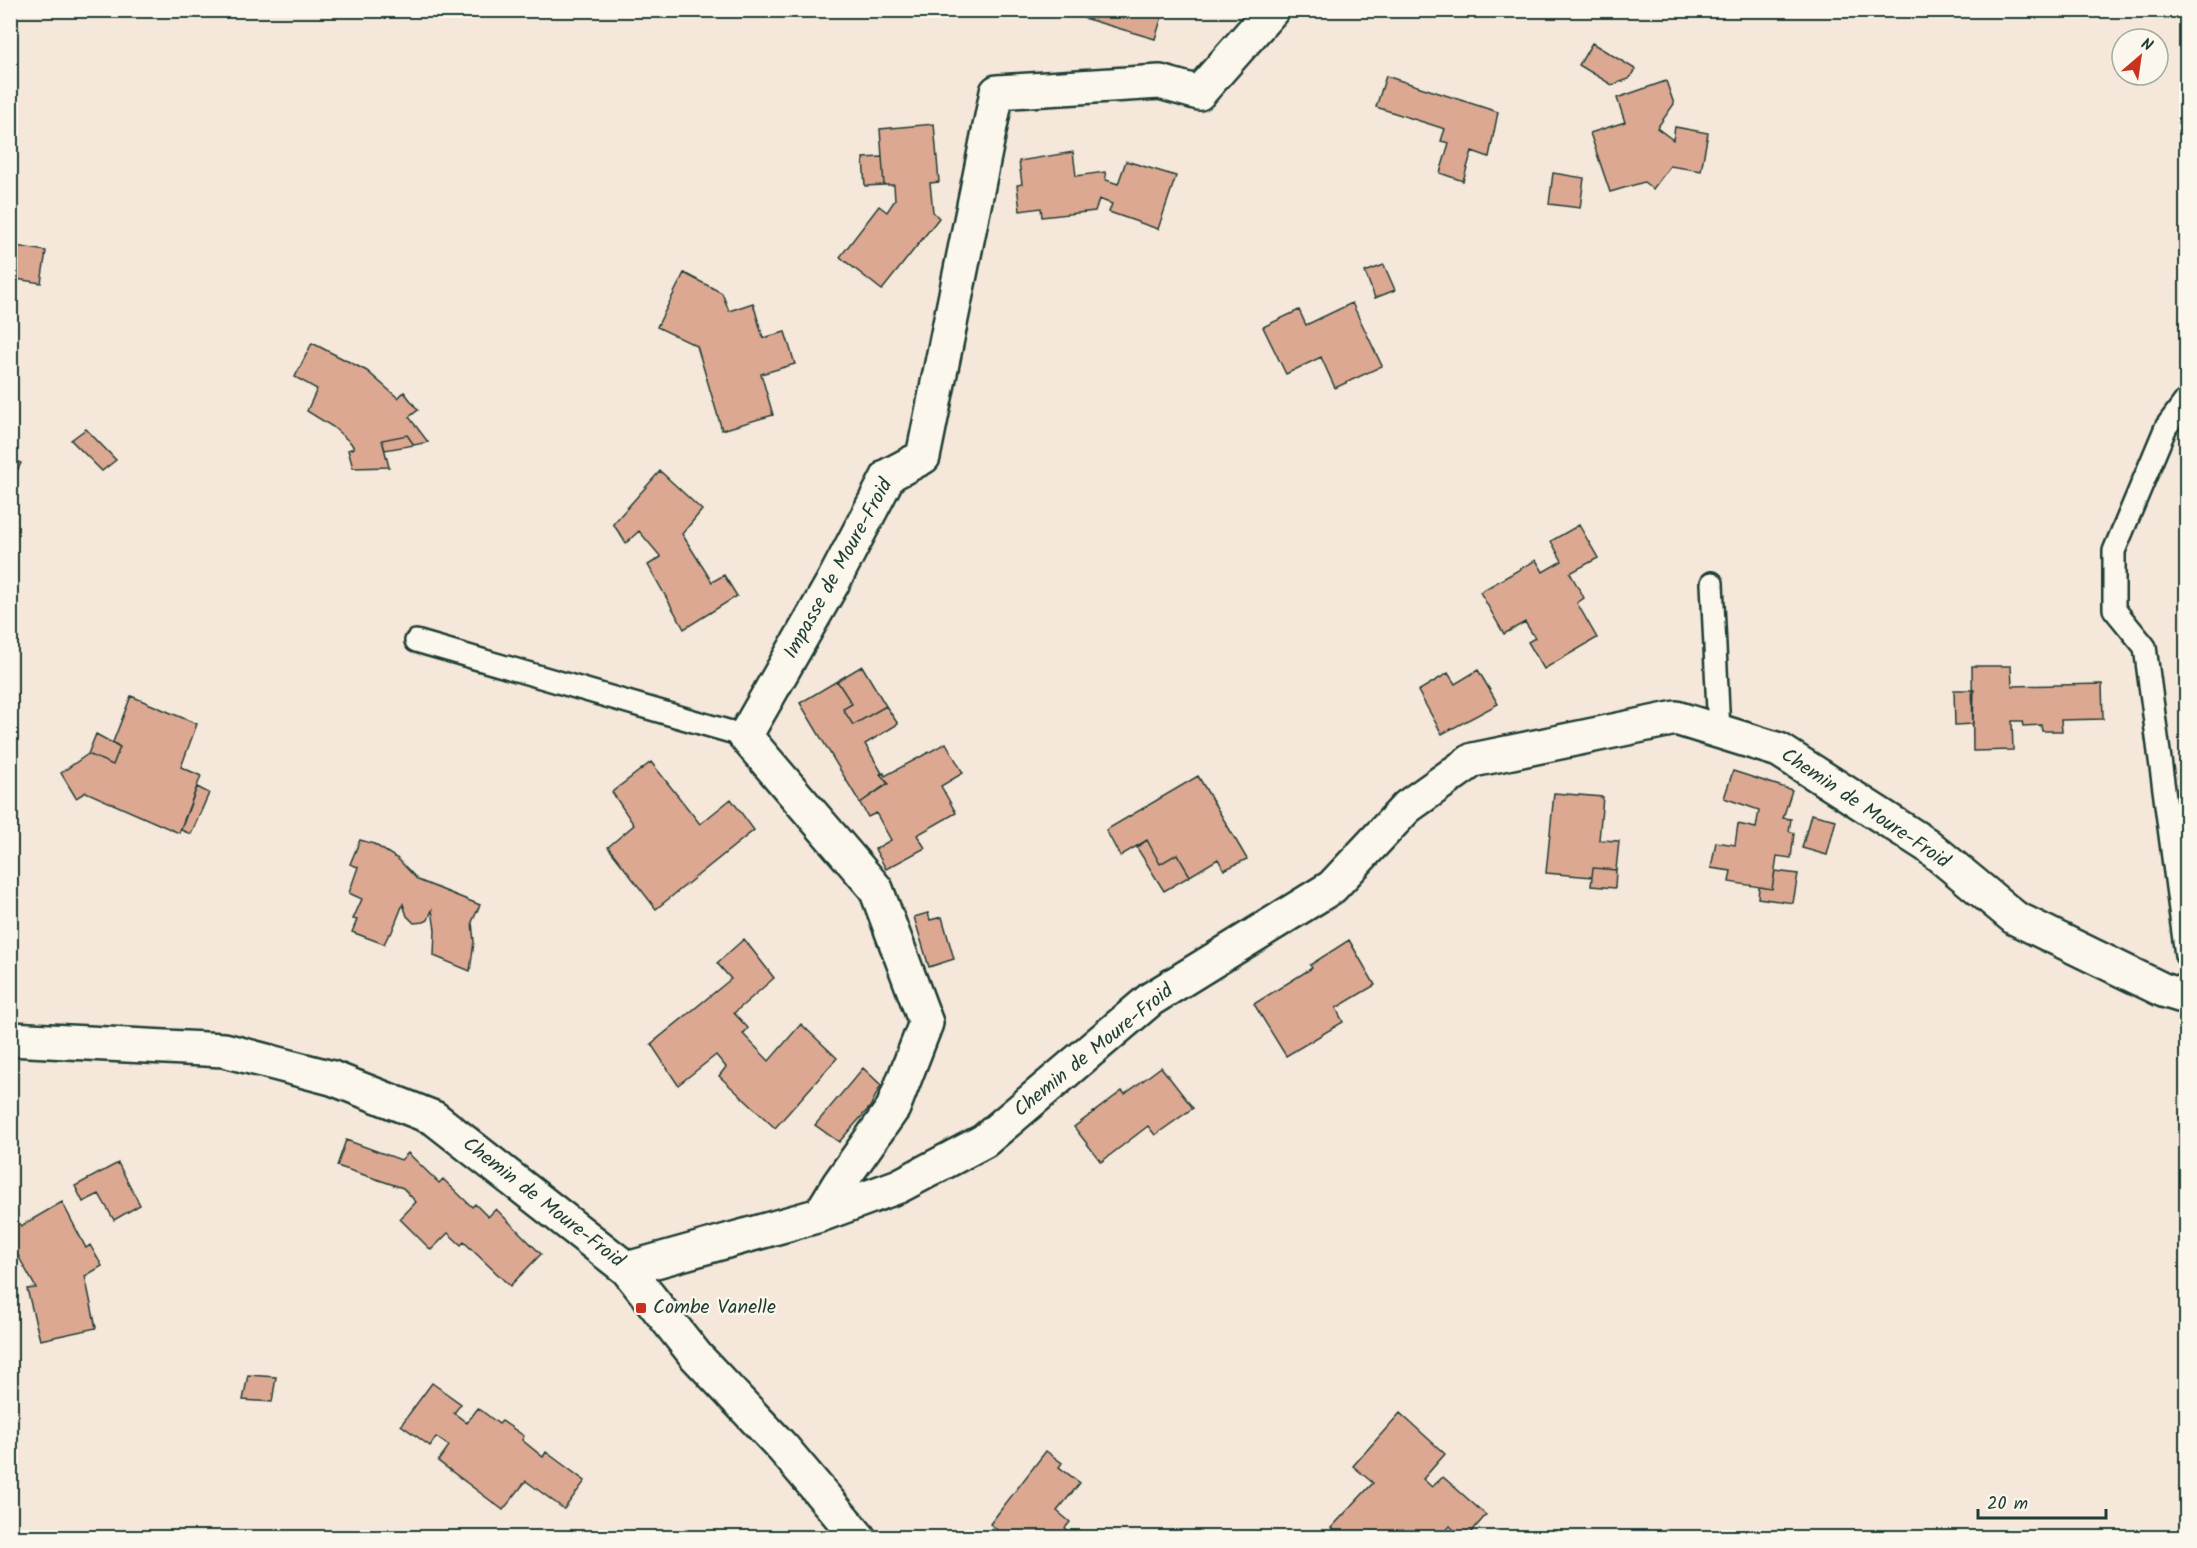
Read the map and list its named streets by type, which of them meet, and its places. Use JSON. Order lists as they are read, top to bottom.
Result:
{
  "streets": {
    "street": ["Impasse de Moure-Froid", "Chemin de Moure-Froid"]
  },
  "places": {
    "transit": ["Combe Vanelle"]
  },
  "scale_bar": "20 m",
  "north": "top right"
}
